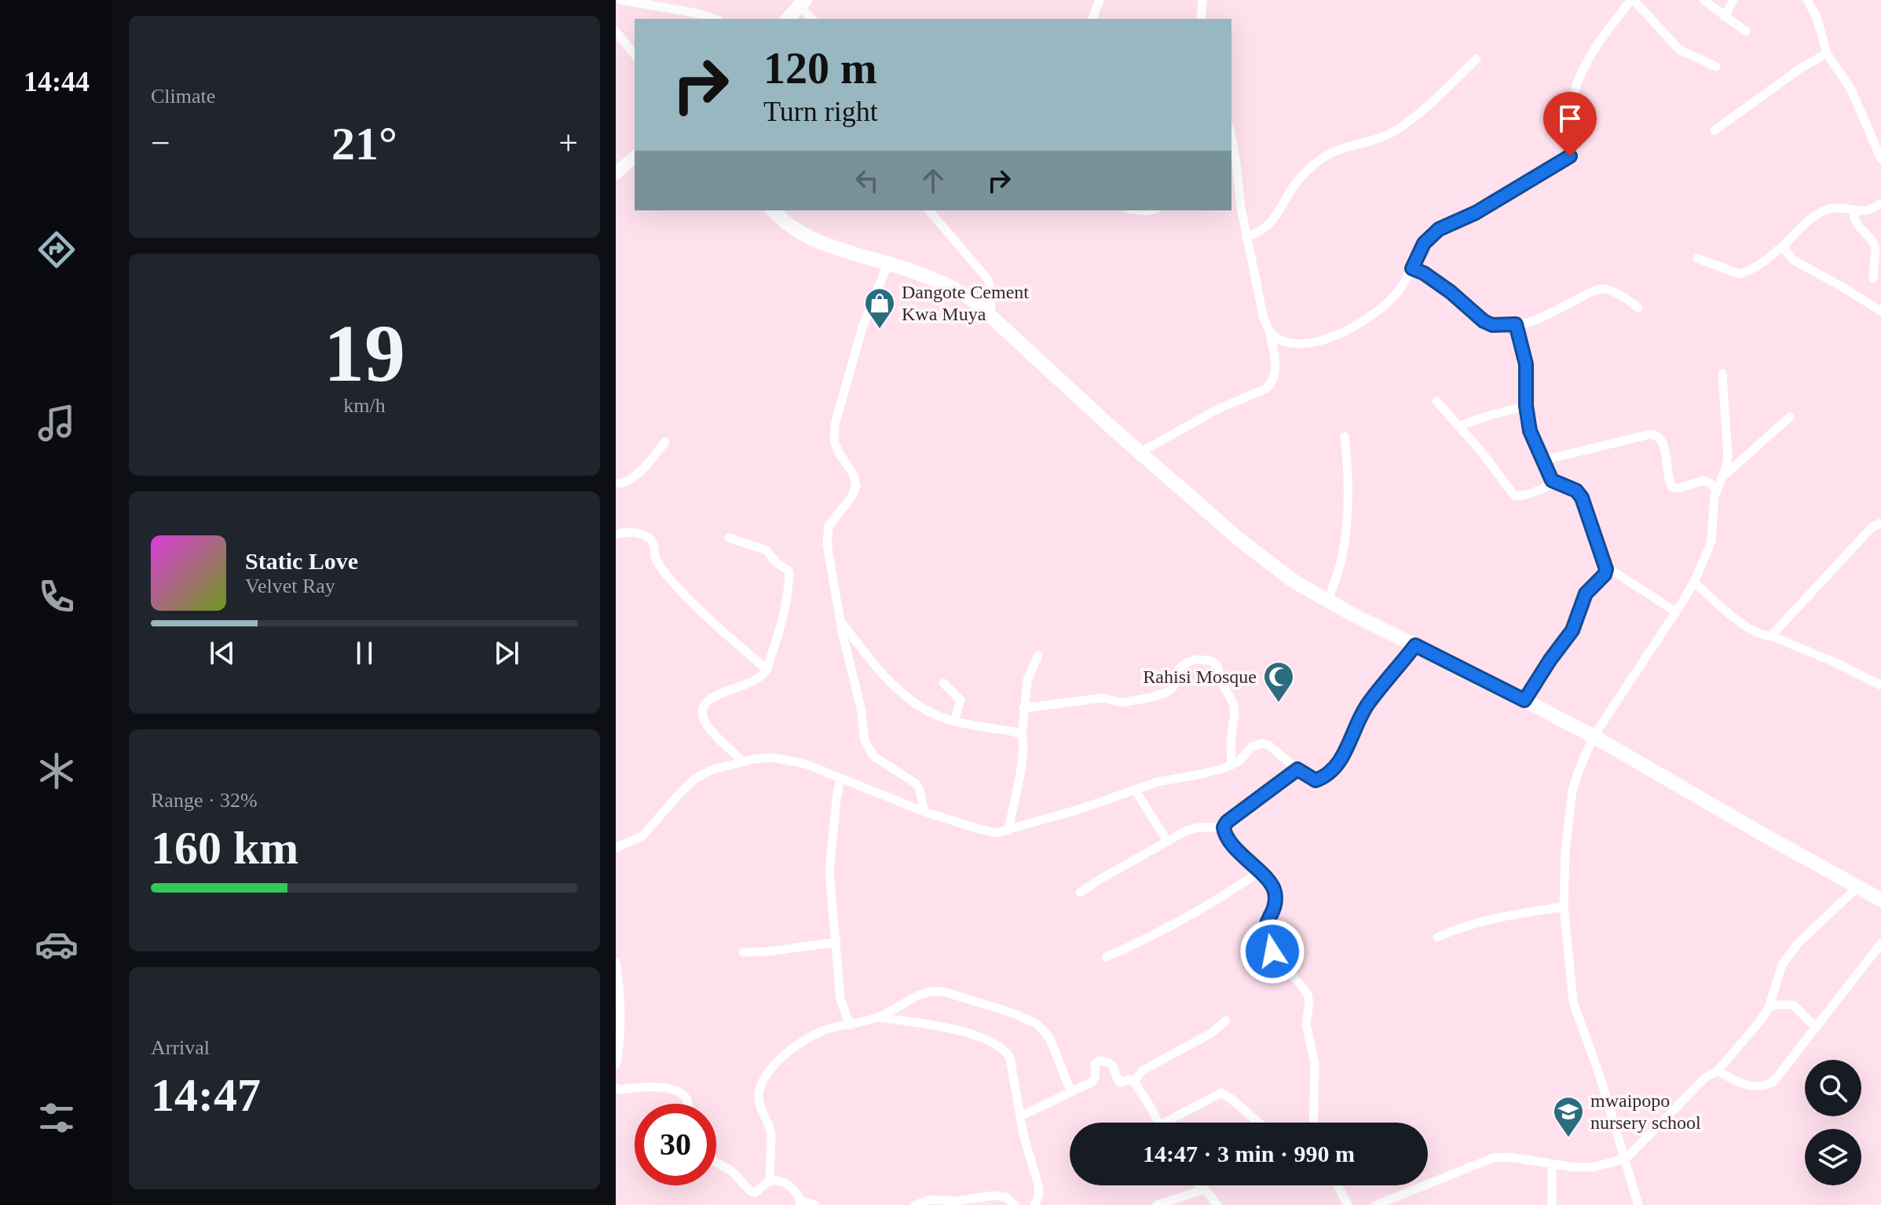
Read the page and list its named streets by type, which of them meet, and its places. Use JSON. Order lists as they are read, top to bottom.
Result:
{
  "places": {
    "shop": ["Dangote Cement Kwa Muya"],
    "mosque": ["Rahisi Mosque"],
    "school or university": ["mwaipopo nursery school"]
  },
  "page": {
    "tabs": "14:44",
    "tile": [
      "Climate",
      ["19", "km/h"],
      ["Range · 32%", "160 km"],
      ["Arrival", "14:47"]
    ],
    "turn": ["120 m", "Turn right"],
    "heat": ["−", "21°", "+"],
    "song": ["Static Love", "Velvet Ray"],
    "limit": "30",
    "trip": "14:47 · 3 min · 990 m"
  }
}
